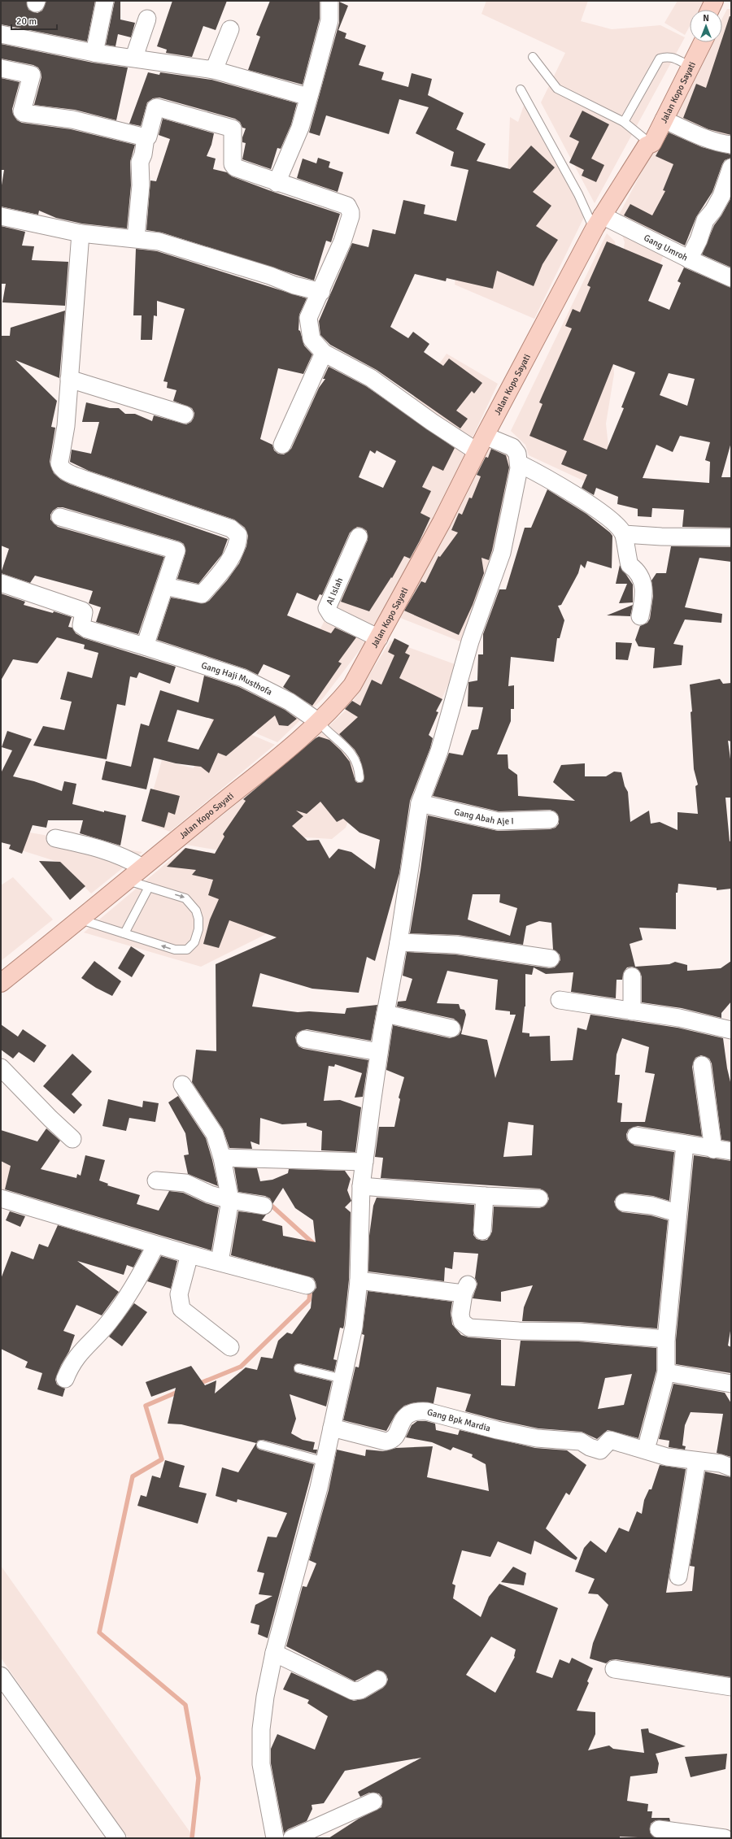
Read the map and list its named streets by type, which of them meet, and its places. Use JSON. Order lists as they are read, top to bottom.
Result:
{
  "streets": {
    "main road": ["Jalan Kopo Sayati"],
    "street": [
      "Gang Umroh",
      "Al Islah",
      "Gang Haji Musthofa",
      "Gang Abah Aje I",
      "Gang Bpk Mardia"
    ]
  },
  "crossings": [
    ["Jalan Kopo Sayati", "Gang Umroh"],
    ["Jalan Kopo Sayati", "Al Islah"],
    ["Jalan Kopo Sayati", "Gang Haji Musthofa"]
  ],
  "scale_bar": "20 m",
  "north": "top"
}
